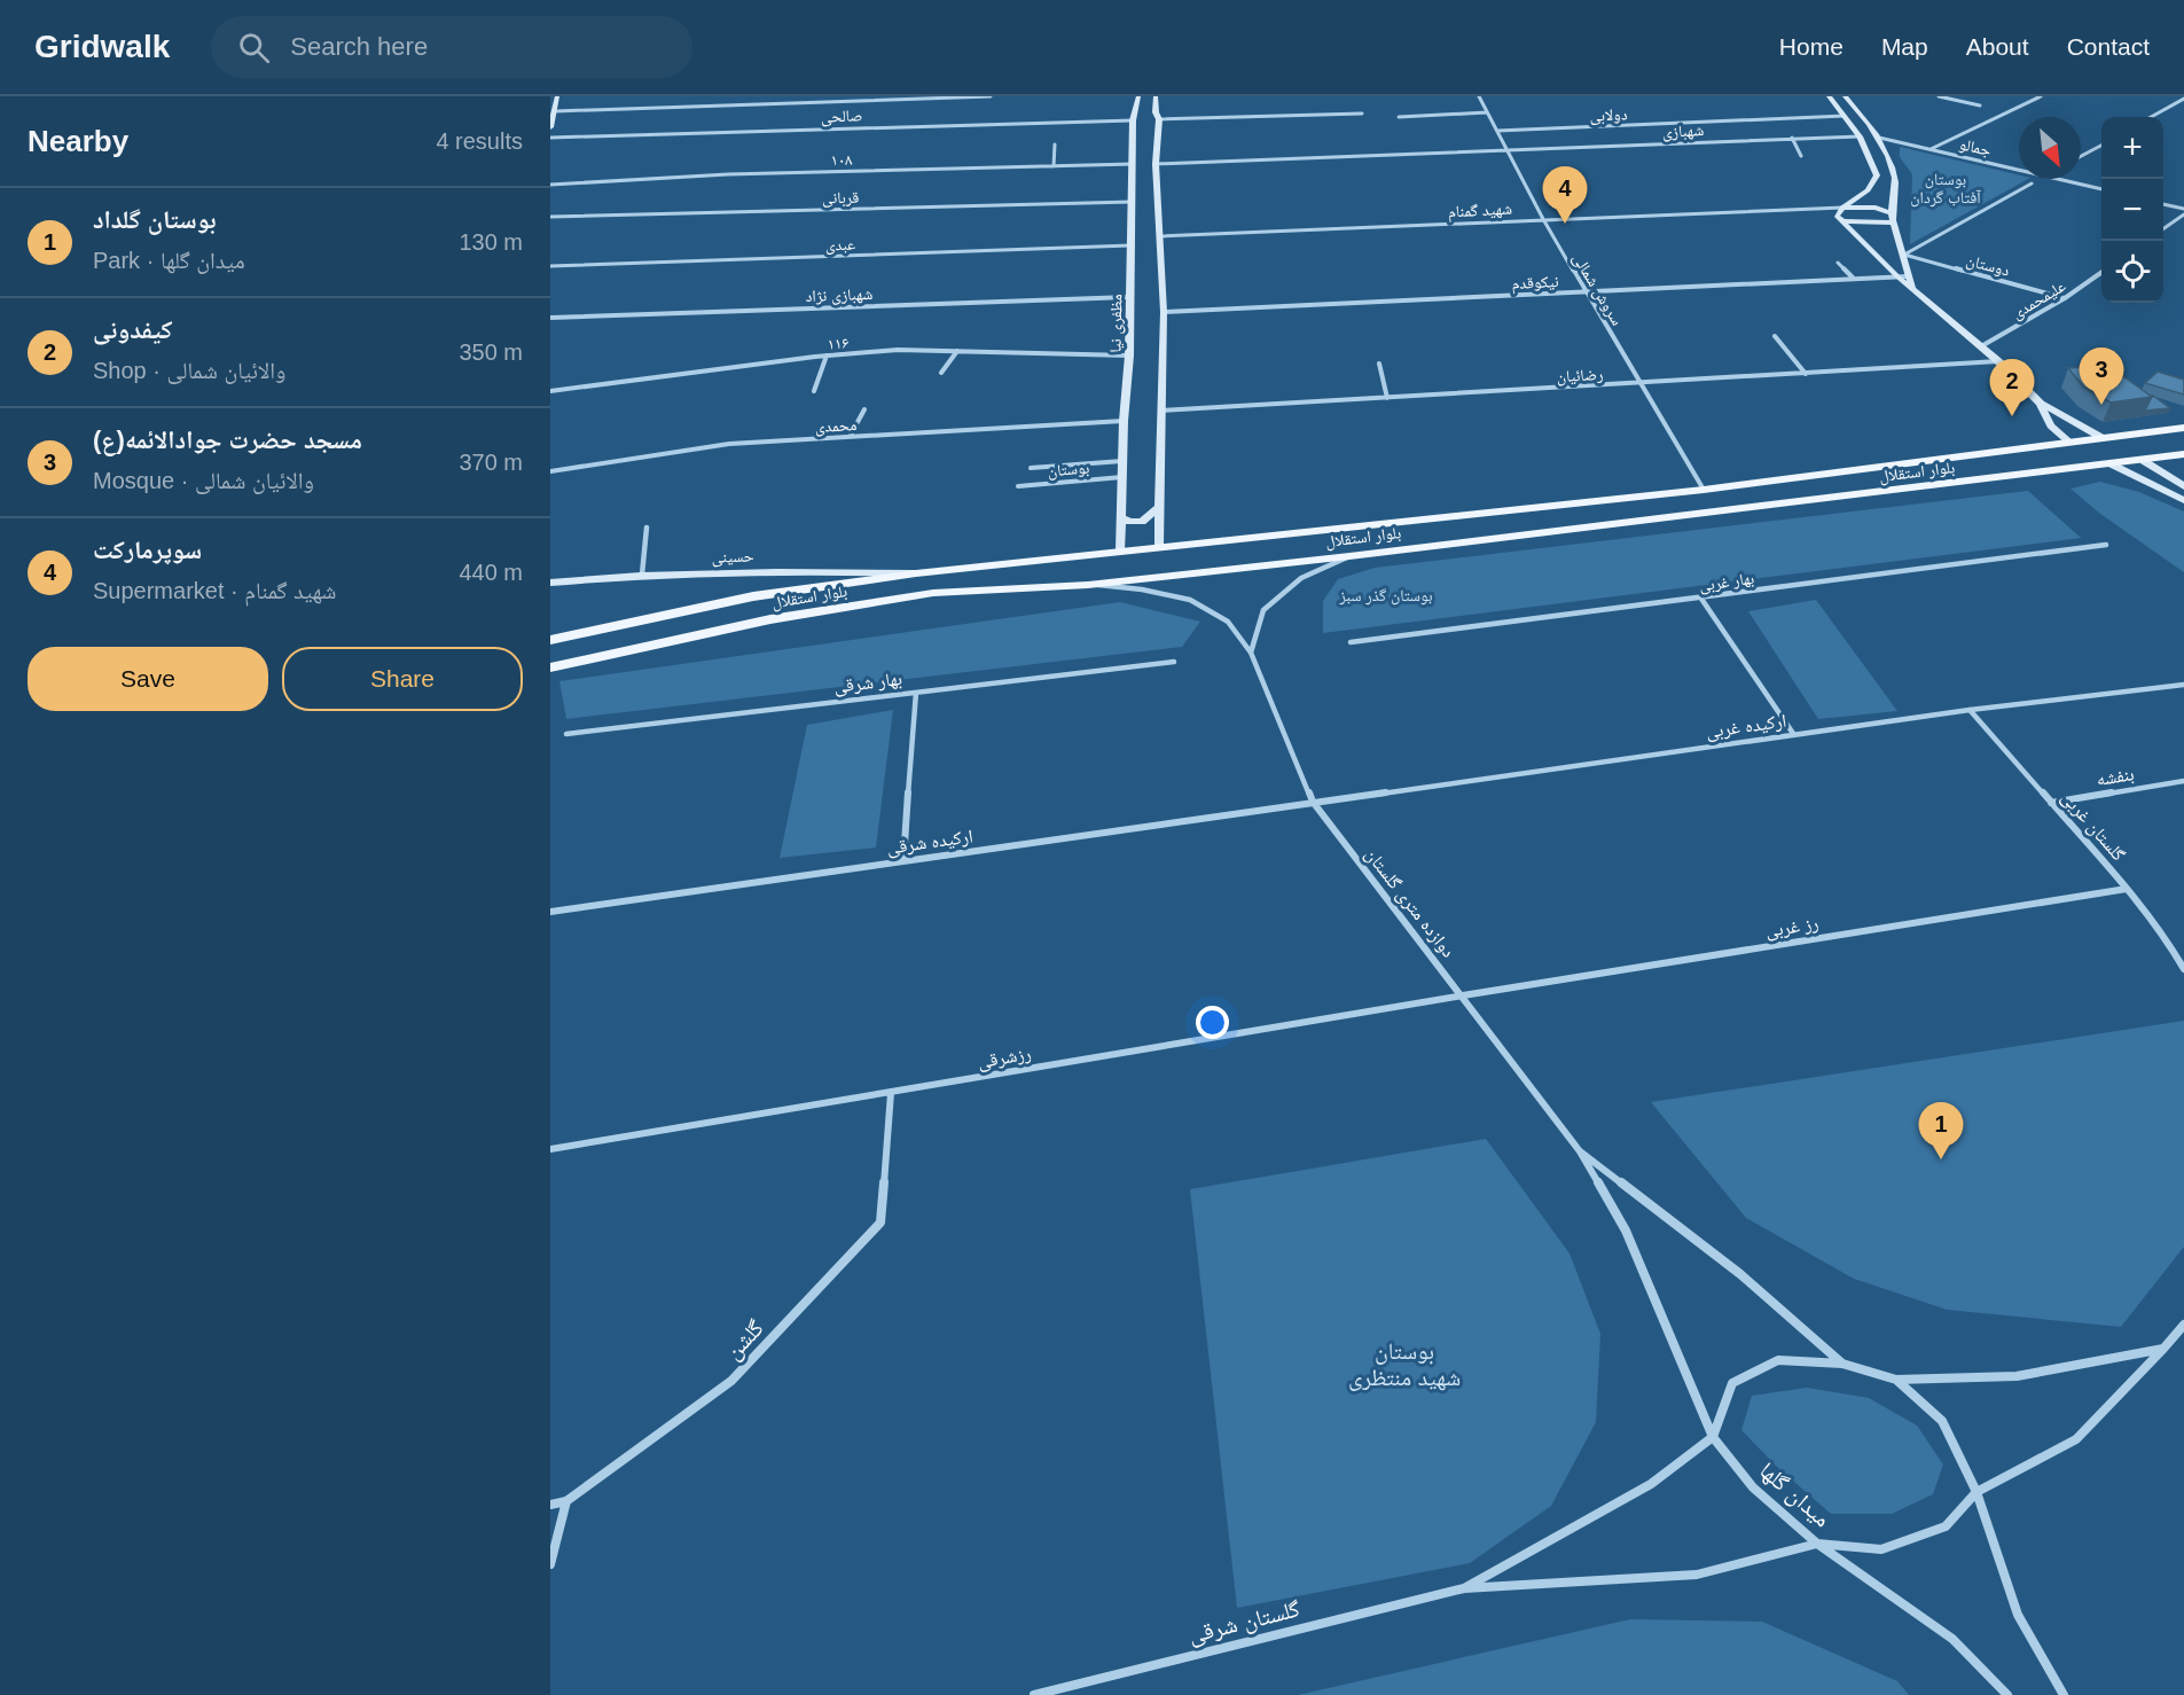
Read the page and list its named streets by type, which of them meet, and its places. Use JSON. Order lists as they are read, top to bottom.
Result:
{
  "streets": {
    "main road": ["مظفری نیا", "بلوار استقلال", "حسینی"],
    "street": [
      "دولابی",
      "صالحی",
      "شهبازی",
      "جمالو",
      "۱۰۸",
      "قربانی",
      "شهید گمنام",
      "عبدی",
      "دوستان",
      "نیکوقدم",
      "سروش شمالی",
      "شهبازی نژاد",
      "علیمحمدی",
      "۱۱۶",
      "رضائیان",
      "محمدی",
      "بوستان",
      "بهار غربی",
      "بهار شرقی",
      "ارکیده غربی",
      "بنفشه",
      "گلستان غربی",
      "ارکیده شرقی",
      "دوازده متری گلستان",
      "رز غربی",
      "رزشرقی",
      "گلشن",
      "میدان گلها",
      "گلستان شرقی"
    ]
  },
  "crossings": [
    ["دولابی", "سروش شمالی"],
    ["صالحی", "مظفری نیا"],
    ["شهبازی", "سروش شمالی"],
    ["۱۰۸", "مظفری نیا"],
    ["قربانی", "مظفری نیا"],
    ["شهید گمنام", "سروش شمالی"],
    ["عبدی", "مظفری نیا"],
    ["دوستان", "علیمحمدی"],
    ["نیکوقدم", "سروش شمالی"],
    ["سروش شمالی", "رضائیان"],
    ["سروش شمالی", "بلوار استقلال"],
    ["شهبازی نژاد", "مظفری نیا"],
    ["مظفری نیا", "۱۱۶"],
    ["مظفری نیا", "محمدی"],
    ["مظفری نیا", "بوستان"],
    ["مظفری نیا", "بلوار استقلال"],
    ["بلوار استقلال", "حسینی"],
    ["بلوار استقلال", "دوازده متری گلستان"],
    ["ارکیده غربی", "گلستان غربی"],
    ["ارکیده غربی", "ارکیده شرقی"],
    ["ارکیده غربی", "دوازده متری گلستان"],
    ["بنفشه", "گلستان غربی"],
    ["گلستان غربی", "رز غربی"],
    ["ارکیده شرقی", "دوازده متری گلستان"],
    ["دوازده متری گلستان", "رز غربی"],
    ["دوازده متری گلستان", "رزشرقی"],
    ["دوازده متری گلستان", "میدان گلها"],
    ["رز غربی", "رزشرقی"],
    ["رزشرقی", "گلشن"]
  ],
  "parks": ["بوستان آفتاب گردان", "بوستان گذر سبز", "بوستان شهید منتظری"],
  "north": "bottom right",
  "page": {
    "header": "Gridwalk",
    "search": "Search here",
    "nav": [
      "Home",
      "Map",
      "About",
      "Contact"
    ],
    "heading": ["Nearby", "4 results"],
    "map_buttons": ["+", "−"],
    "pins": [
      "4",
      "3",
      "2",
      "1"
    ],
    "list": [
      {
        "mark": "1",
        "name": "بوستان گلداد",
        "note": "Park · میدان گلها",
        "value": "130 m"
      },
      {
        "mark": "2",
        "name": "کیفدونی",
        "note": "Shop · والائیان شمالی",
        "value": "350 m"
      },
      {
        "mark": "3",
        "name": "مسجد حضرت جوادالائمه(ع)",
        "note": "Mosque · والائیان شمالی",
        "value": "370 m"
      },
      {
        "mark": "4",
        "name": "سوپرمارکت",
        "note": "Supermarket · شهید گمنام",
        "value": "440 m"
      }
    ],
    "buttons": ["Save", "Share"]
  }
}
